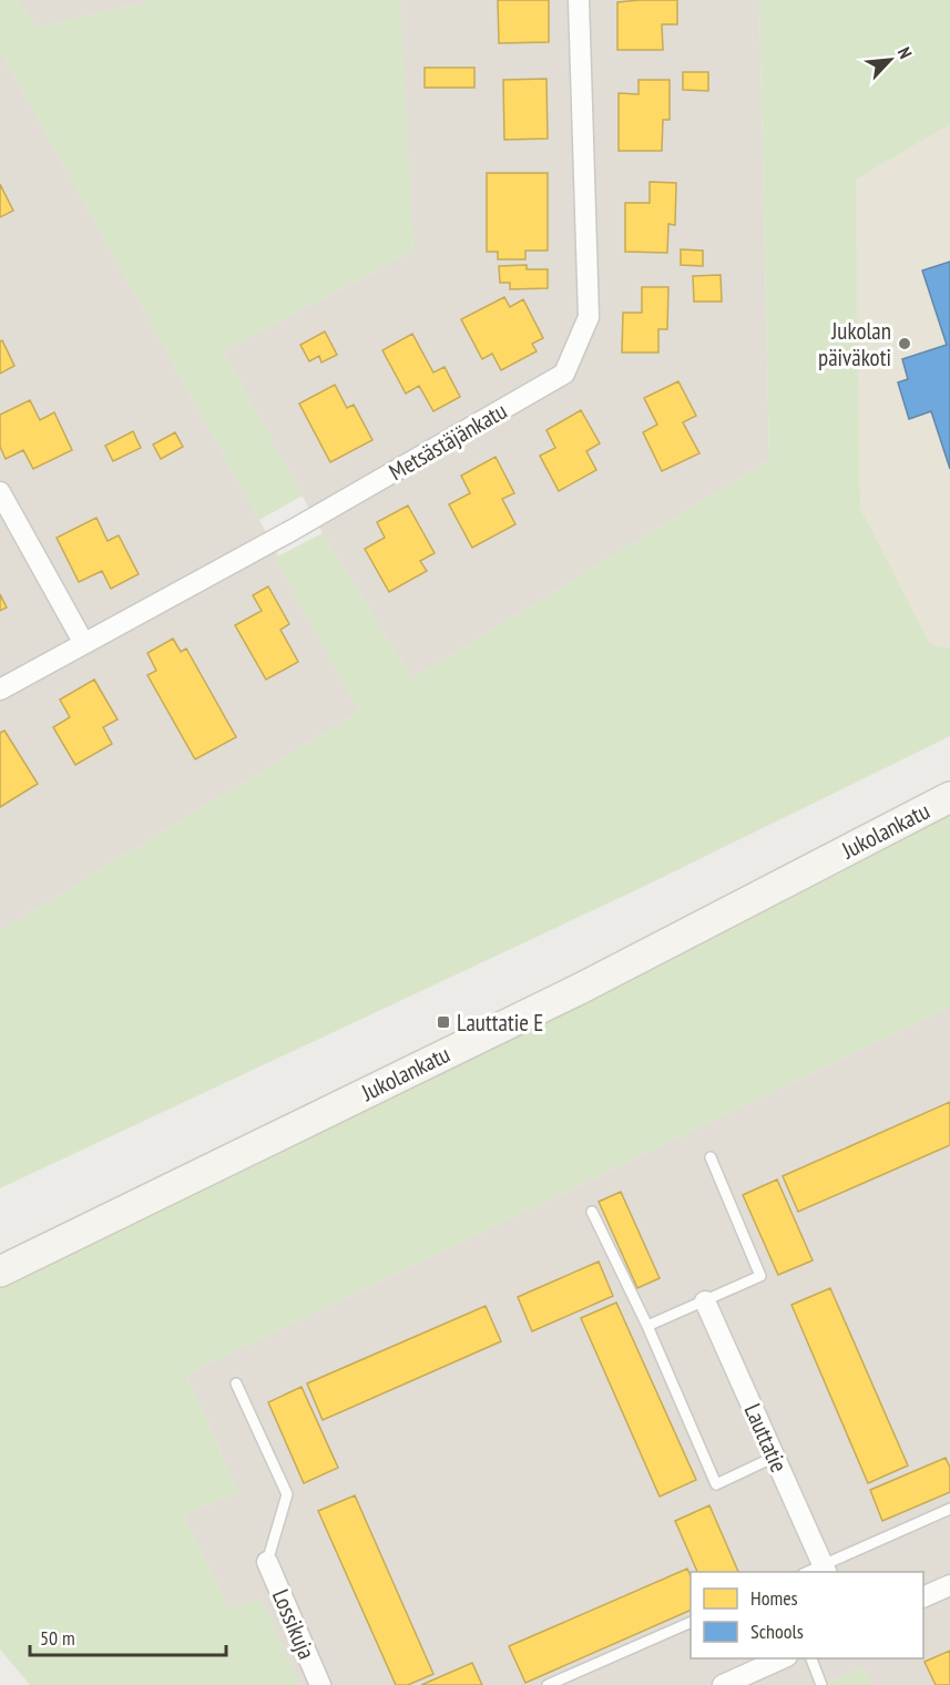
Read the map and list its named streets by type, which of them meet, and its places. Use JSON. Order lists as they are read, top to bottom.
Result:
{
  "streets": {
    "main road": ["Jukolankatu"],
    "street": ["Metsästäjänkatu", "Lauttatie", "Lossikuja"]
  },
  "places": {
    "other": ["Jukolan päiväkoti"],
    "transit": ["Lauttatie E"]
  },
  "legend": ["Homes", "Schools"],
  "scale_bar": "50 m",
  "north": "top right"
}
